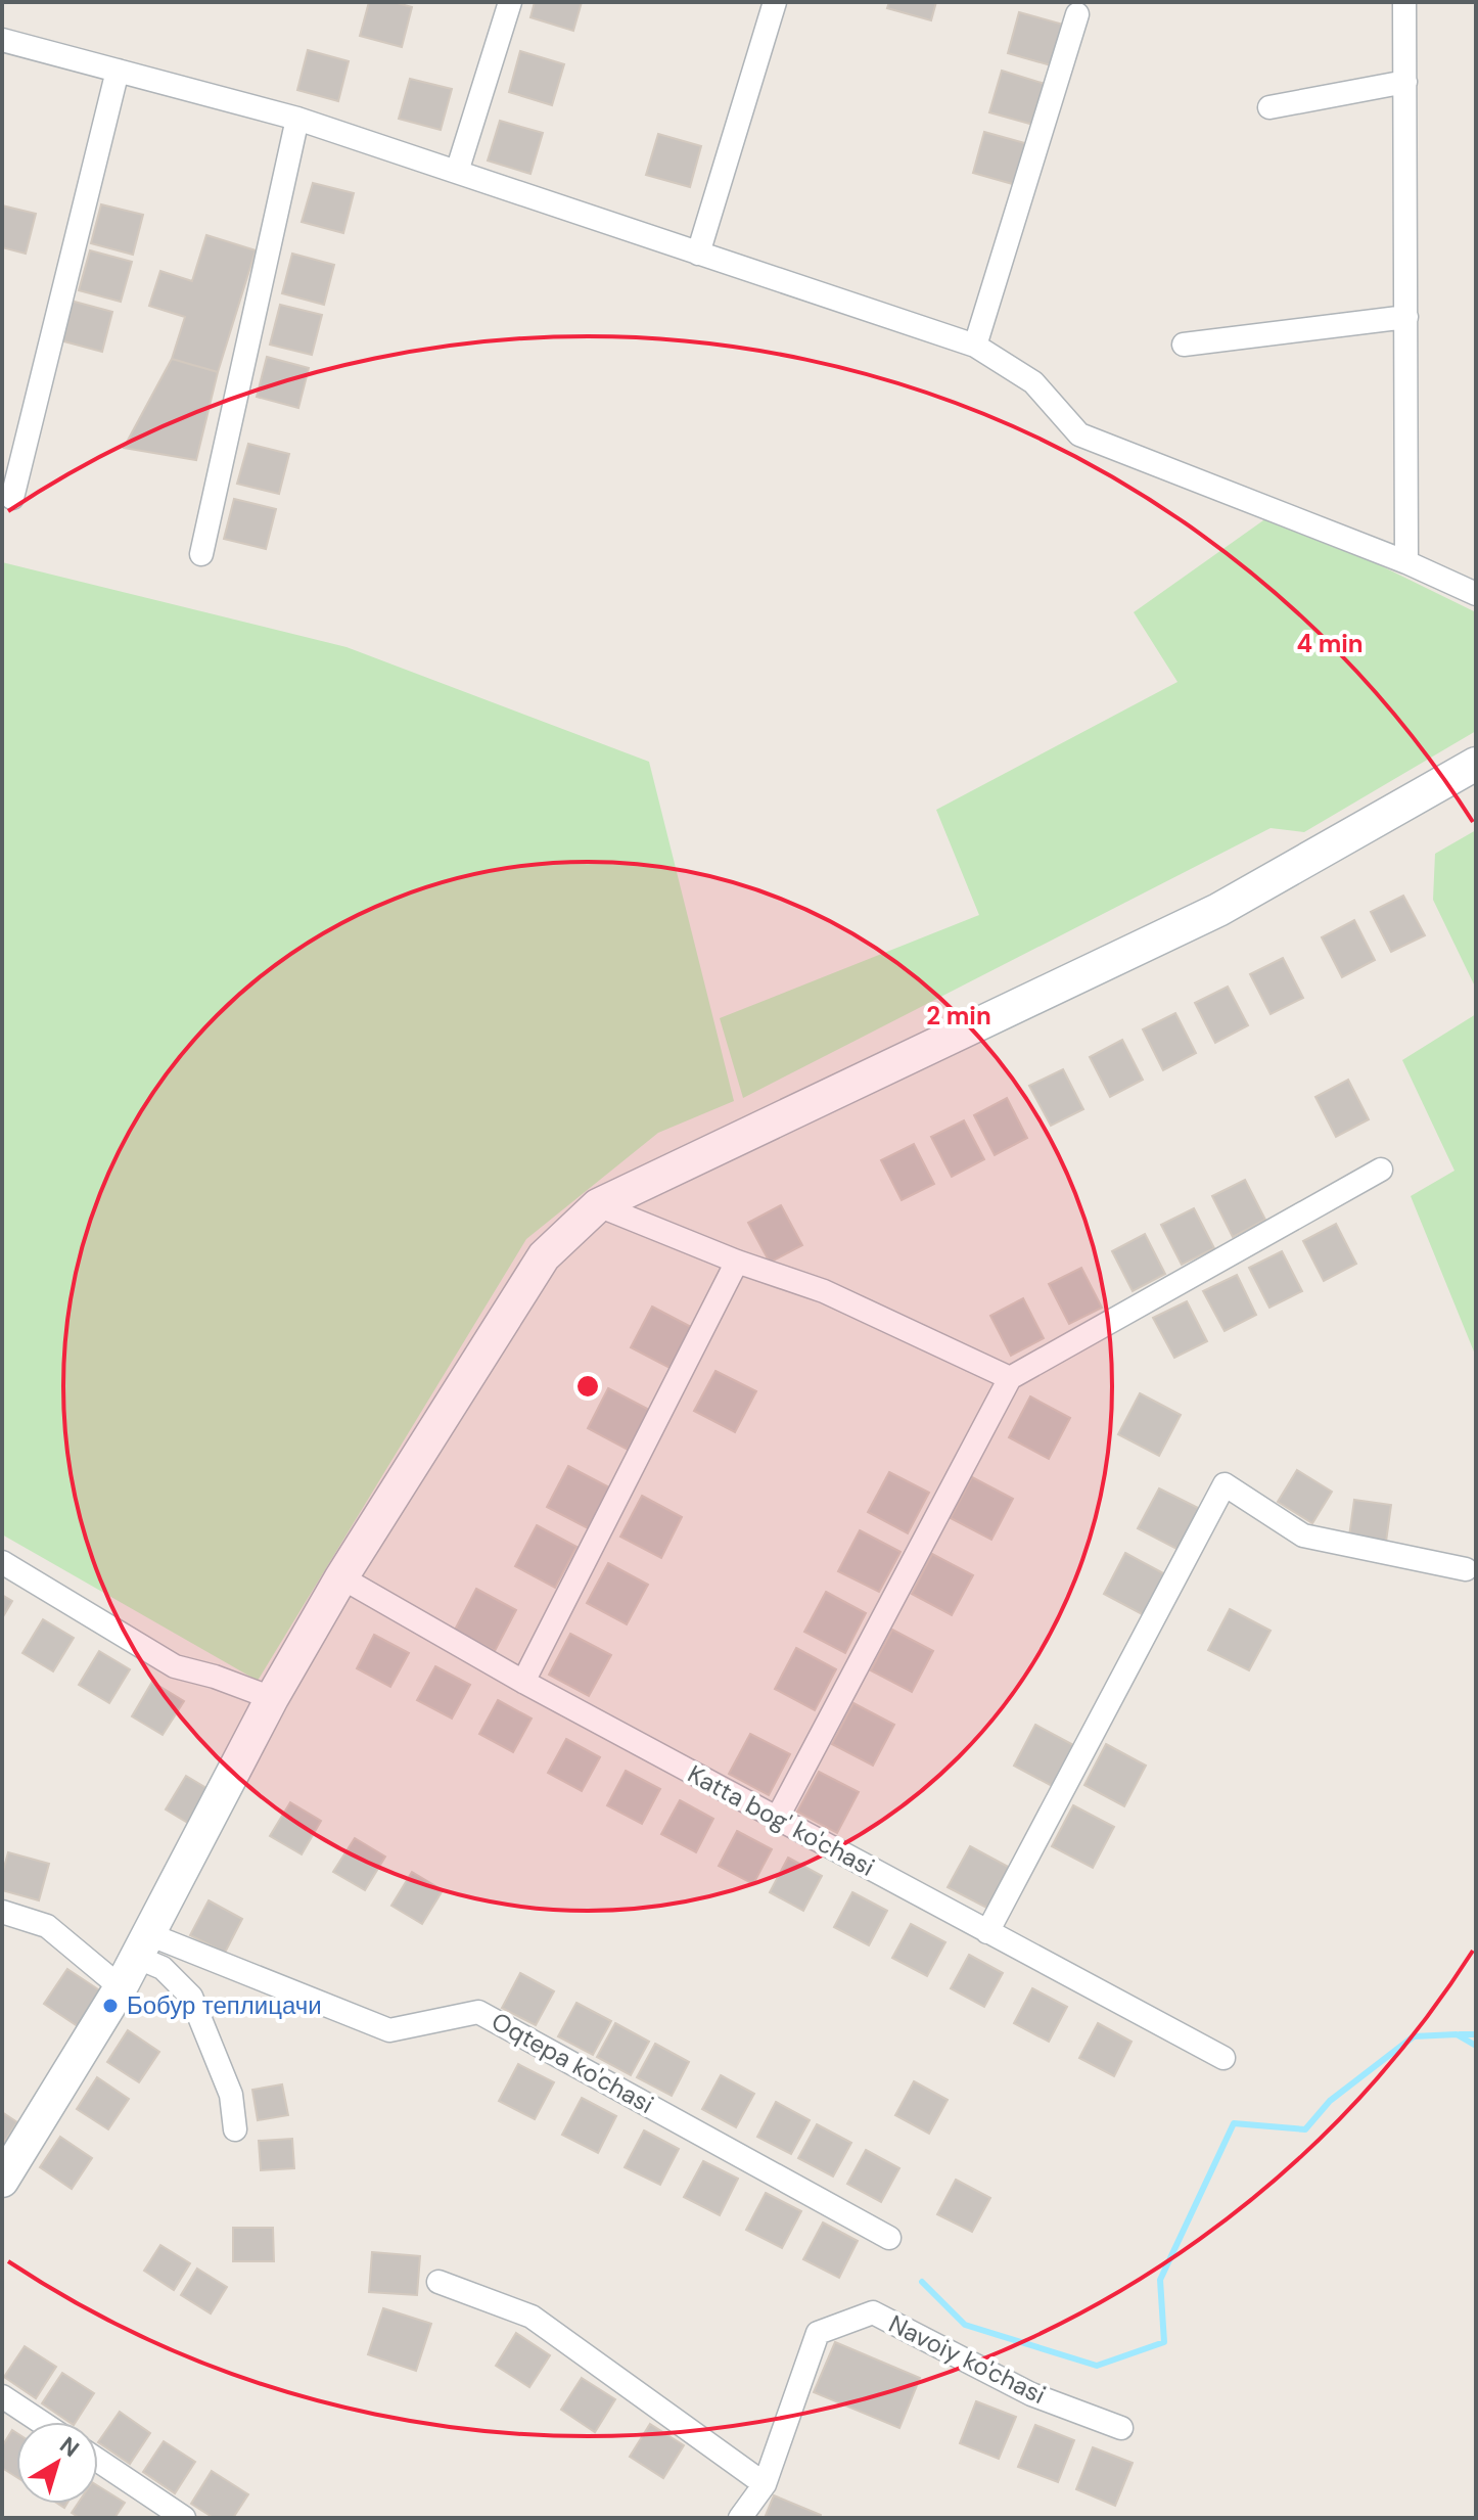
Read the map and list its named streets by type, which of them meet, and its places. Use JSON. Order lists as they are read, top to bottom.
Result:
{
  "streets": {
    "street": ["Katta bog' ko'chasi", "Oqtepa ko'chasi", "Navoiy ko'chasi"]
  },
  "places": ["Бобур теплицачи"],
  "north": "top right",
  "rings": ["4 min", "2 min"]
}
